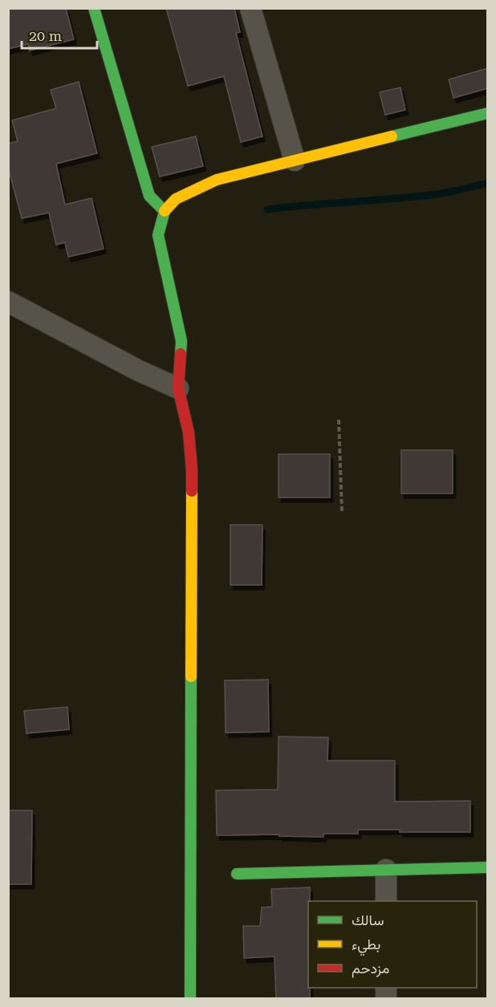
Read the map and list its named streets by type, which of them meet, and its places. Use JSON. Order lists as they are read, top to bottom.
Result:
{
  "legend": ["سالك", "بطيء", "مزدحم"],
  "scale_bar": "20 m"
}
